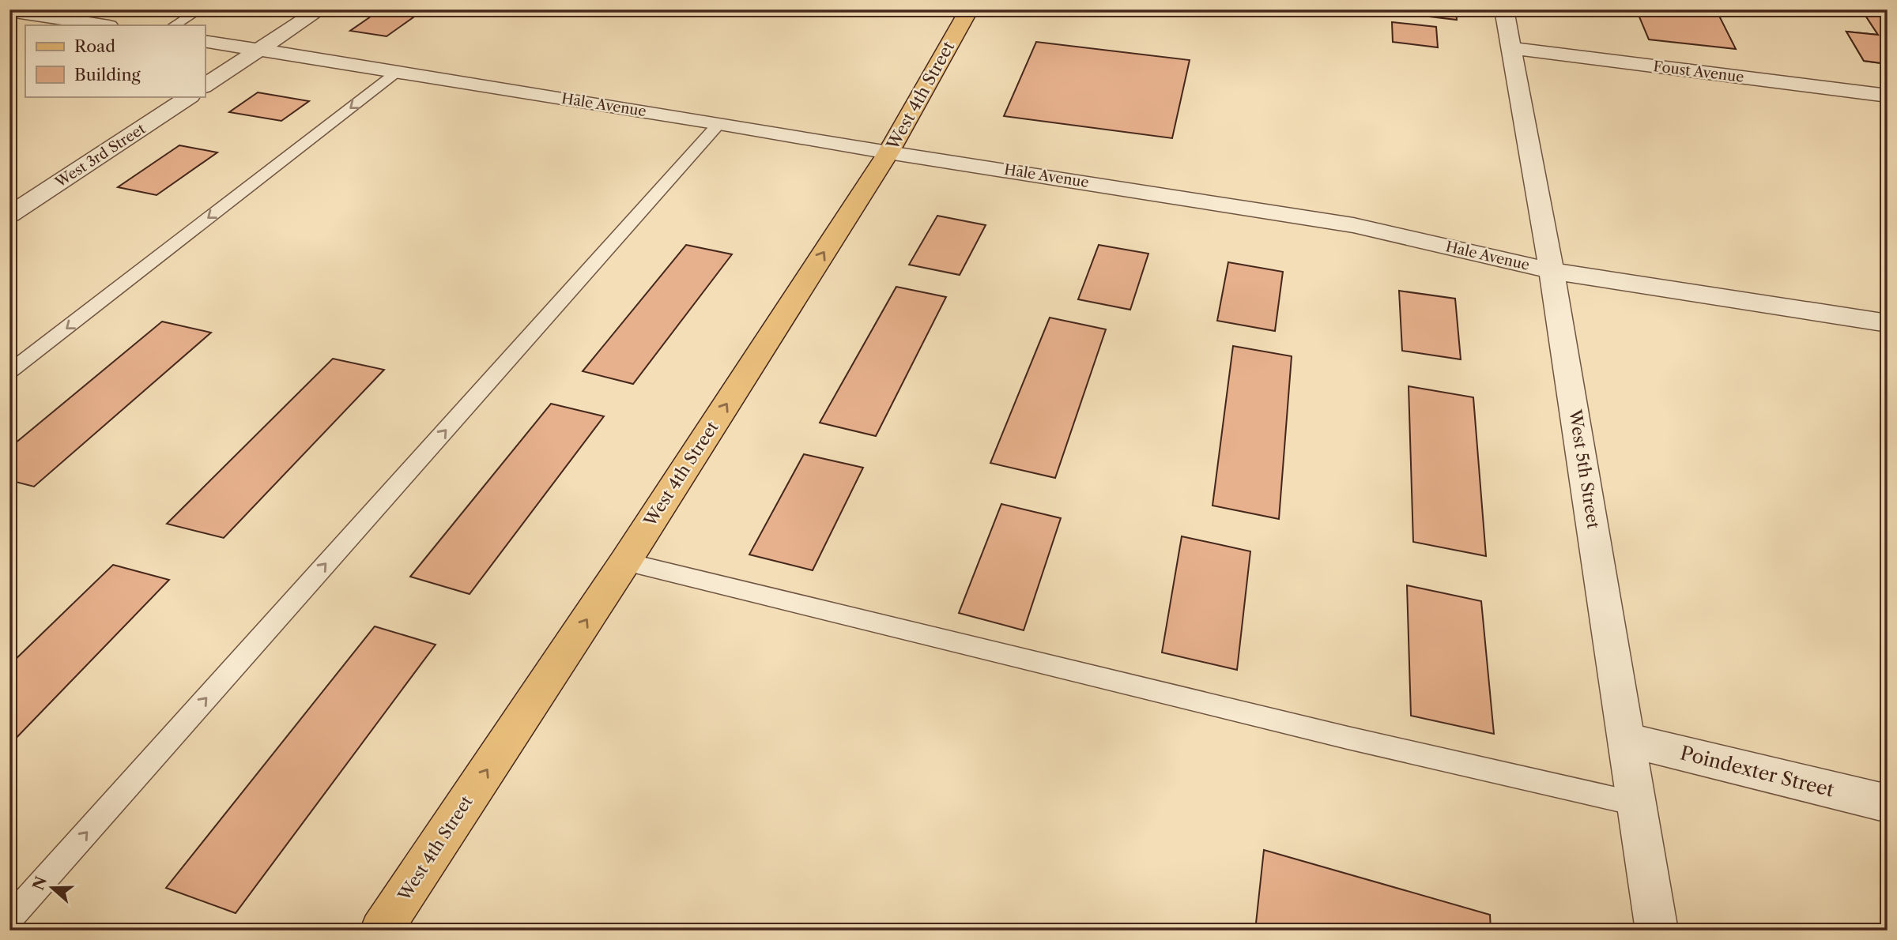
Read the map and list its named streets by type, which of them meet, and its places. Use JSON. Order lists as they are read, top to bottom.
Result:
{
  "streets": {
    "main road": ["West 4th Street"],
    "street": [
      "Foust Avenue",
      "Hale Avenue",
      "West 3rd Street",
      "West 5th Street",
      "Poindexter Street"
    ]
  },
  "crossings": [
    ["Foust Avenue", "West 5th Street"],
    ["West 4th Street", "Hale Avenue"],
    ["Hale Avenue", "West 5th Street"],
    ["West 5th Street", "Poindexter Street"]
  ],
  "one_way": ["West 4th Street"],
  "legend": ["Road", "Building"],
  "north": "left"
}
